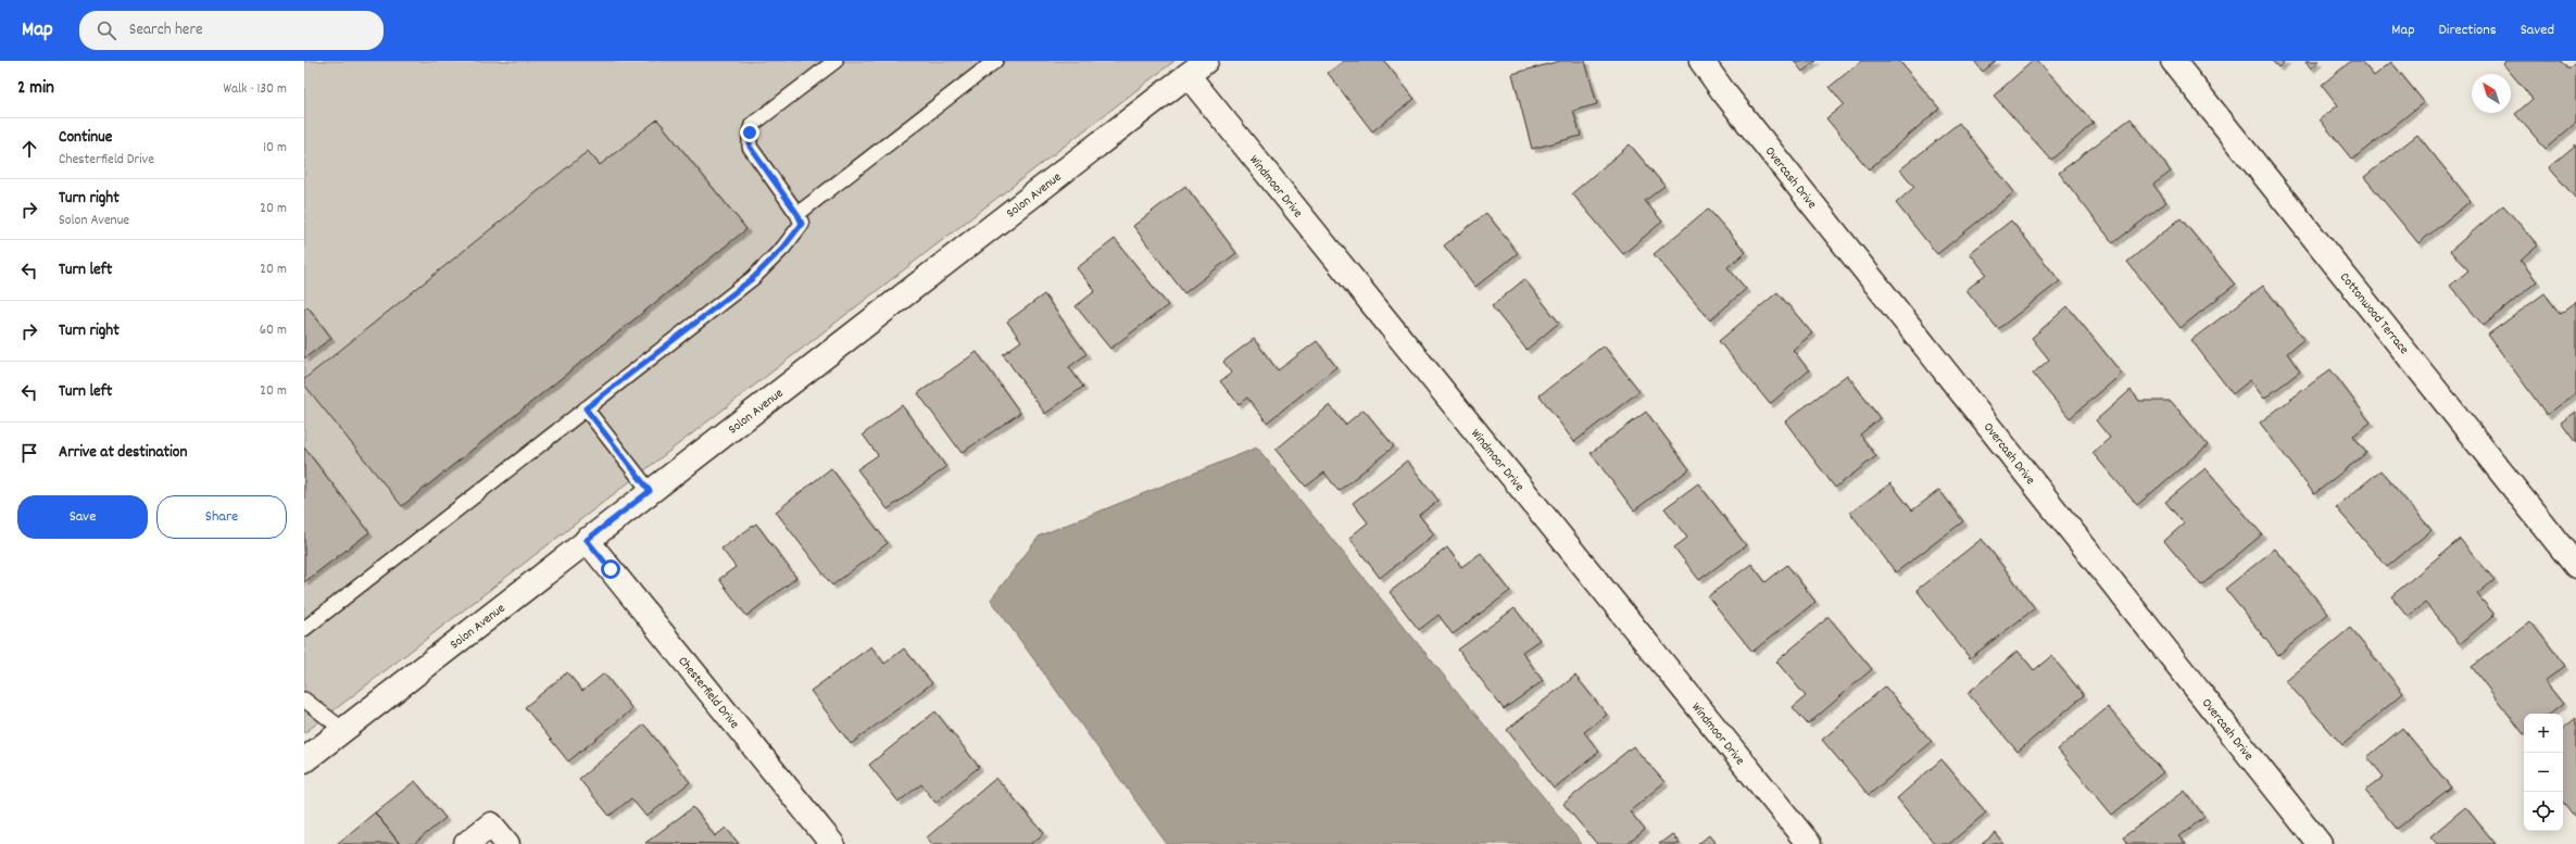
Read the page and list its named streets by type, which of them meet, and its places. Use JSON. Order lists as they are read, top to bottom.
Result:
{
  "streets": {
    "street": [
      "Overcash Drive",
      "Windmoor Drive",
      "Solon Avenue",
      "Cottonwood Terrace",
      "Chesterfield Drive"
    ]
  },
  "crossings": [
    ["Windmoor Drive", "Solon Avenue"],
    ["Solon Avenue", "Chesterfield Drive"]
  ],
  "north": "top left",
  "page": {
    "header": "Map",
    "search": "Search here",
    "nav": ["Map", "Directions", "Saved"],
    "heading": ["2 min", "Walk · 130 m"],
    "list": [
      ["Continue", "Chesterfield Drive", "10 m"],
      ["Turn right", "Solon Avenue", "20 m"],
      ["Turn left", "20 m"],
      ["Turn right", "60 m"],
      ["Turn left", "20 m"],
      "Arrive at destination"
    ],
    "buttons": ["Save", "Share"],
    "map_buttons": ["+", "−"]
  }
}
